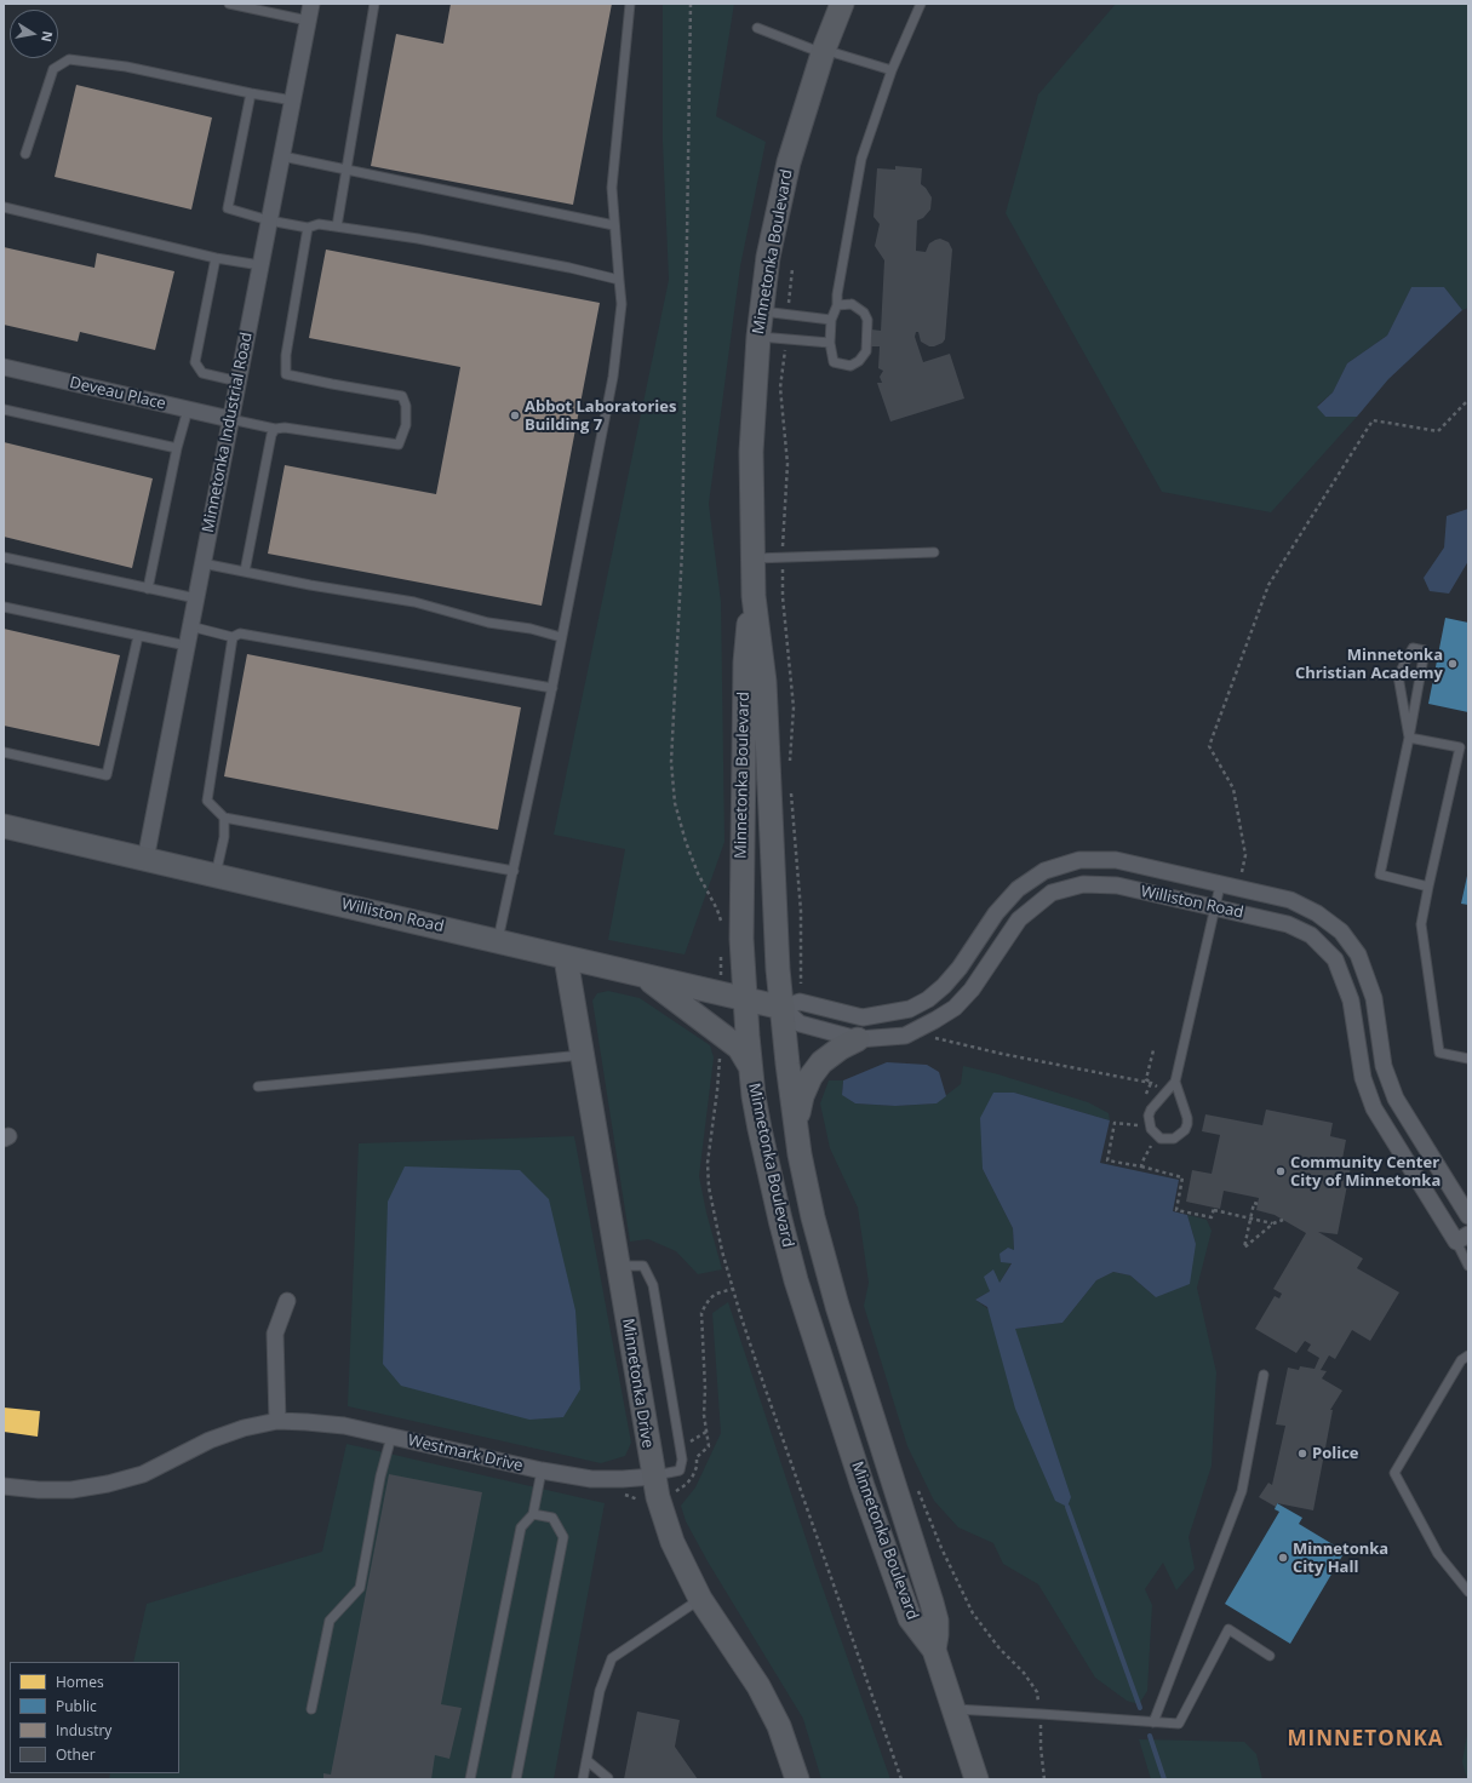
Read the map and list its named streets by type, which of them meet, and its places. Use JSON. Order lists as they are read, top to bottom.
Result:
{
  "streets": {
    "main road": ["Minnetonka Boulevard", "Williston Road", "Minnetonka Drive"],
    "street": ["Deveau Place", "Minnetonka Industrial Road", "Westmark Drive"]
  },
  "crossings": [
    ["Minnetonka Boulevard", "Williston Road"],
    ["Deveau Place", "Minnetonka Industrial Road"],
    ["Minnetonka Industrial Road", "Williston Road"],
    ["Williston Road", "Minnetonka Drive"],
    ["Minnetonka Drive", "Westmark Drive"]
  ],
  "districts": ["MINNETONKA"],
  "places": [
    "Abbot Laboratories Building 7",
    "Minnetonka Christian Academy",
    "Community Center City of Minnetonka",
    "Police",
    "Minnetonka City Hall"
  ],
  "legend": [
    "Homes",
    "Public",
    "Industry",
    "Other"
  ],
  "north": "right"
}
